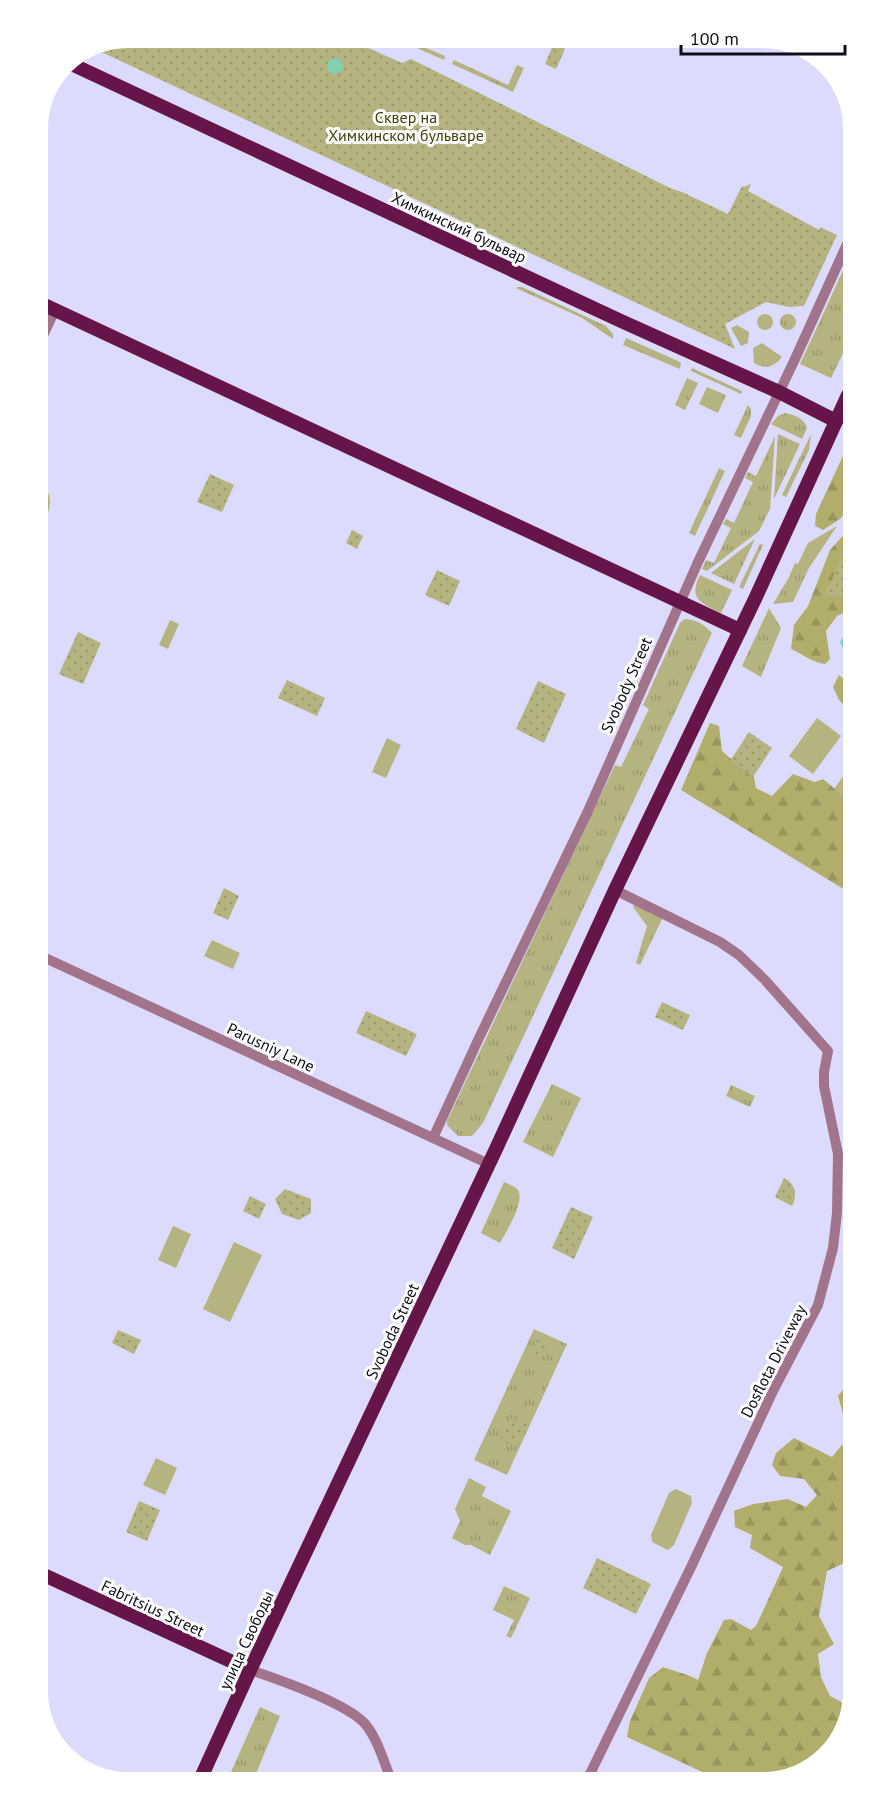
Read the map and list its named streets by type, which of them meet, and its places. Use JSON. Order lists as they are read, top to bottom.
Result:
{
  "streets": {
    "main road": ["Химкинский бульвар", "Fabritsius Street", "улица Свободы"],
    "street": ["Svobody Street", "Parusniy Lane", "Dosflota Driveway"]
  },
  "crossings": [
    ["Химкинский бульвар", "Svobody Street"],
    ["Svobody Street", "Parusniy Lane"],
    ["Parusniy Lane", "улица Свободы"],
    ["Fabritsius Street", "улица Свободы"]
  ],
  "parks": ["Сквер на Химкинском бульваре"],
  "scale_bar": "100 m"
}
